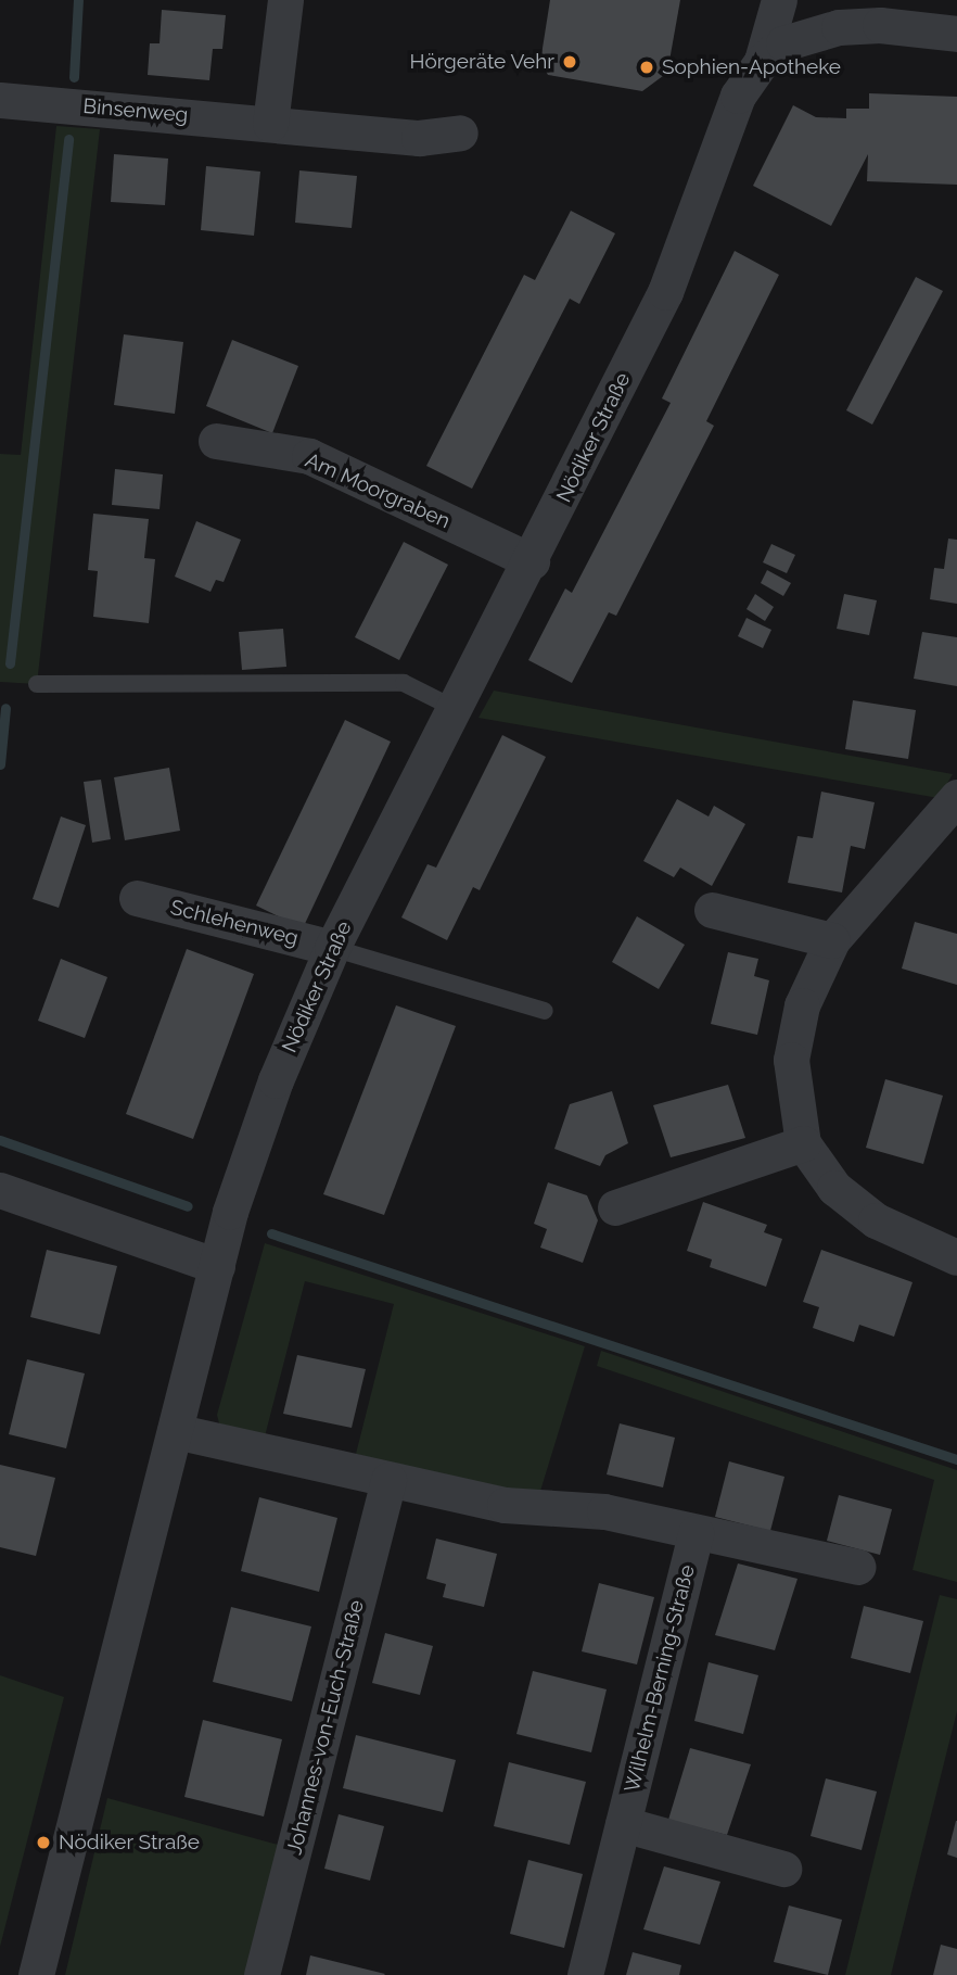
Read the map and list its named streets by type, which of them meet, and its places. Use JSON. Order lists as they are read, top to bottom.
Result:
{
  "streets": {
    "street": [
      "Binsenweg",
      "Nödiker Straße",
      "Am Moorgraben",
      "Schlehenweg",
      "Wilhelm-Berning-Straße",
      "Johannes-von-Euch-Straße"
    ]
  },
  "crossings": [
    ["Nödiker Straße", "Am Moorgraben"],
    ["Nödiker Straße", "Schlehenweg"]
  ],
  "places": ["Hörgeräte Vehr", "Sophien-Apotheke", "Nödiker Straße"]
}
